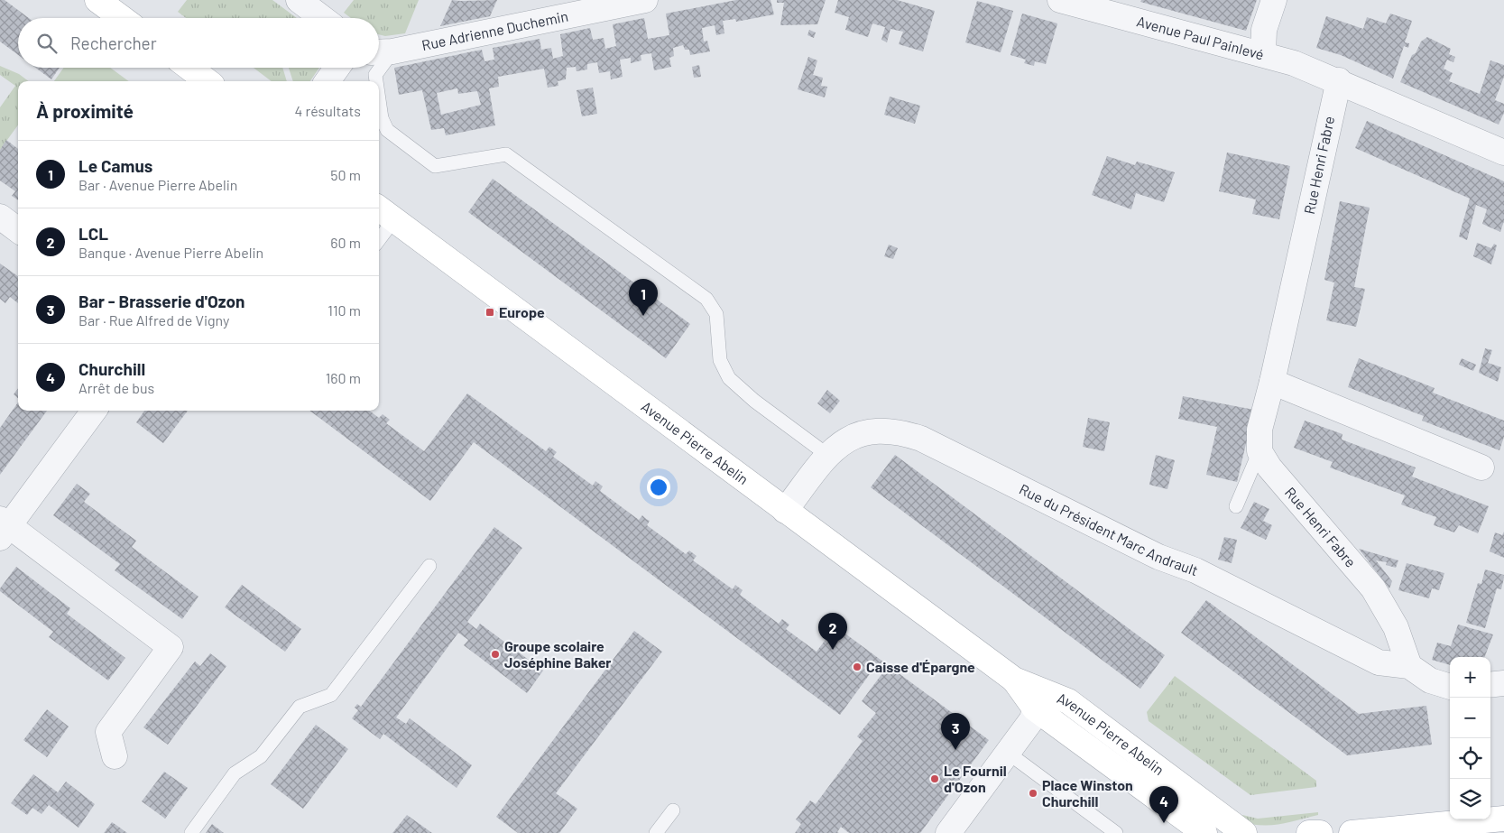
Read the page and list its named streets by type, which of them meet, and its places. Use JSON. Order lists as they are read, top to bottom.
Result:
{
  "streets": {
    "main road": ["Avenue Pierre Abelin"],
    "street": [
      "Rue Adrienne Duchemin",
      "Avenue Paul Painlevé",
      "Rue Henri Fabre",
      "Rue du Président Marc Andrault"
    ]
  },
  "crossings": [
    ["Avenue Paul Painlevé", "Rue Henri Fabre"],
    ["Rue Henri Fabre", "Rue du Président Marc Andrault"],
    ["Avenue Pierre Abelin", "Rue du Président Marc Andrault"]
  ],
  "places": {
    "transit": ["Europe"],
    "other": [
      "Groupe scolaire Joséphine Baker",
      "Caisse d'Épargne",
      "Le Fournil d'Ozon",
      "Place Winston Churchill"
    ]
  },
  "page": {
    "search": "Rechercher",
    "heading": ["À proximité", "4 résultats"],
    "list": [
      {
        "mark": "1",
        "name": "Le Camus",
        "note": "Bar · Avenue Pierre Abelin",
        "value": "50 m"
      },
      {
        "mark": "2",
        "name": "LCL",
        "note": "Banque · Avenue Pierre Abelin",
        "value": "60 m"
      },
      {
        "mark": "3",
        "name": "Bar - Brasserie d'Ozon",
        "note": "Bar · Rue Alfred de Vigny",
        "value": "110 m"
      },
      {
        "mark": "4",
        "name": "Churchill",
        "note": "Arrêt de bus",
        "value": "160 m"
      }
    ],
    "pins": [
      "1",
      "2",
      "3",
      "4"
    ],
    "map_buttons": ["+", "−"]
  }
}
